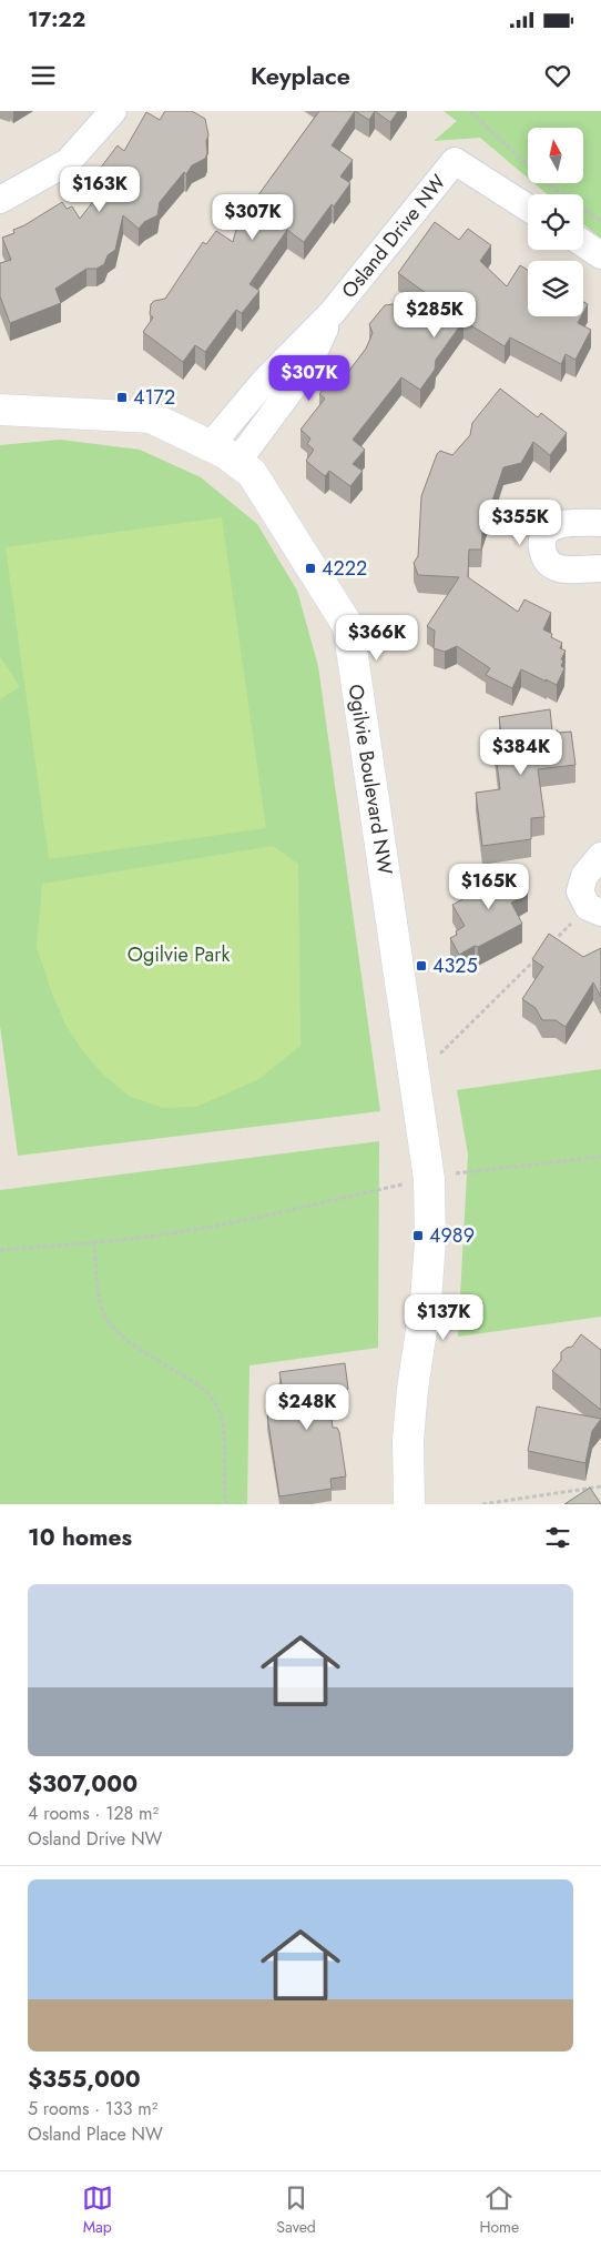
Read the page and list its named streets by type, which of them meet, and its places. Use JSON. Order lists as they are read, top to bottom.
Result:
{
  "streets": {
    "street": ["Osland Drive NW", "Ogilvie Boulevard NW"]
  },
  "crossings": [
    ["Osland Drive NW", "Ogilvie Boulevard NW"]
  ],
  "parks": ["Ogilvie Park"],
  "places": {
    "transit": [
      "4172",
      "4222",
      "4325",
      "4989"
    ]
  },
  "north": "top",
  "page": {
    "status": "17:22",
    "header": "Keyplace",
    "price": [
      "$163K",
      "$307K",
      "$285K",
      "$307K",
      "$355K",
      "$366K",
      "$384K",
      "$165K",
      "$137K",
      "$248K"
    ],
    "heading": "10 homes",
    "list": [
      {
        "name": "$307,000",
        "note": "4 rooms · 128 m² · Osland Drive NW"
      },
      {
        "name": "$355,000",
        "note": "5 rooms · 133 m² · Osland Place NW"
      }
    ],
    "tabs": ["Map", "Saved", "Home"]
  }
}
